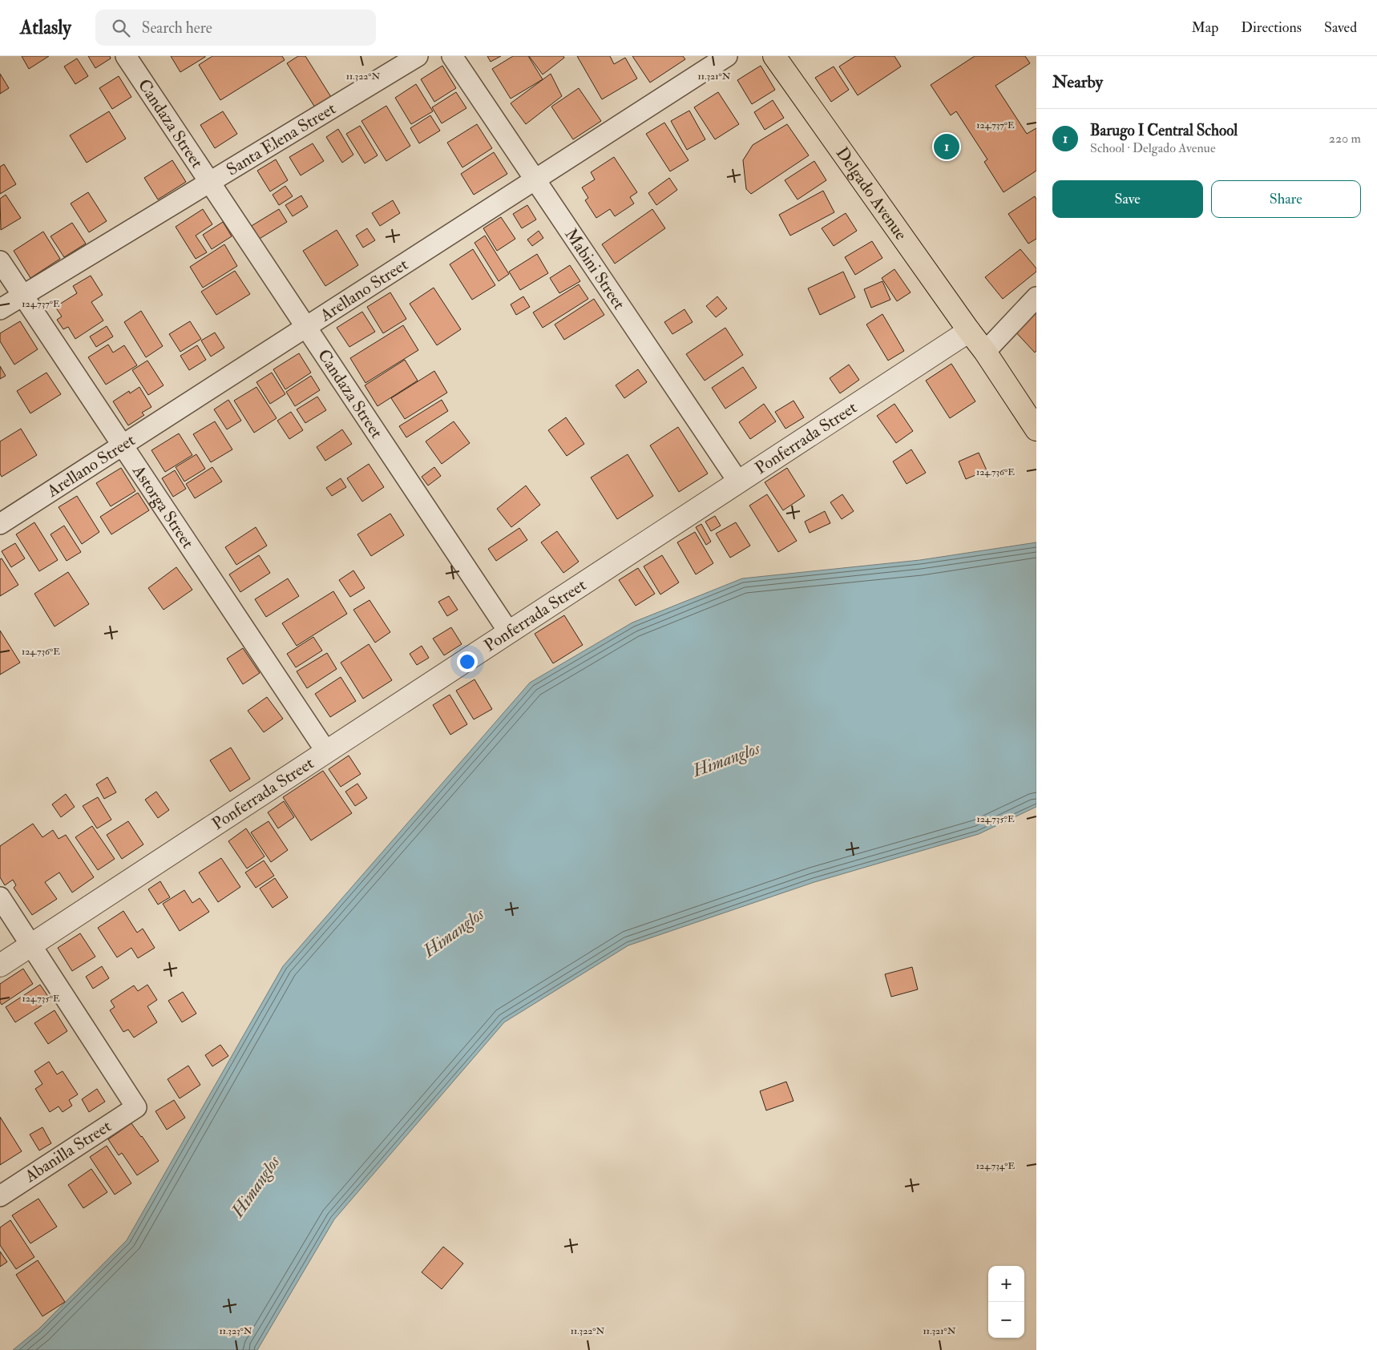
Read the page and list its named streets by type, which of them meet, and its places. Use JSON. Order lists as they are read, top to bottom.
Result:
{
  "streets": {
    "main road": ["Delgado Avenue"],
    "street": [
      "Candaza Street",
      "Santa Elena Street",
      "Mabini Street",
      "Arellano Street",
      "Ponferrada Street",
      "Astorga Street",
      "Abanilla Street"
    ]
  },
  "crossings": [
    ["Candaza Street", "Santa Elena Street"],
    ["Candaza Street", "Arellano Street"],
    ["Candaza Street", "Ponferrada Street"],
    ["Santa Elena Street", "Astorga Street"],
    ["Delgado Avenue", "Ponferrada Street"],
    ["Mabini Street", "Arellano Street"],
    ["Mabini Street", "Ponferrada Street"],
    ["Arellano Street", "Astorga Street"],
    ["Ponferrada Street", "Astorga Street"],
    ["Ponferrada Street", "Abanilla Street"]
  ],
  "water": ["Himanglos"],
  "page": {
    "header": "Atlasly",
    "search": "Search here",
    "nav": ["Map", "Directions", "Saved"],
    "heading": "Nearby",
    "list": [
      {
        "mark": "1",
        "name": "Barugo I Central School",
        "note": "School · Delgado Avenue",
        "value": "220 m"
      }
    ],
    "pins": "1",
    "buttons": ["Save", "Share"],
    "map_buttons": ["+", "−"]
  },
  "coordinates": [
    "11.322°N",
    "11.321°N",
    "124.737°E",
    "124.736°E",
    "124.735°E",
    "124.734°E",
    "11.323°N"
  ]
}
